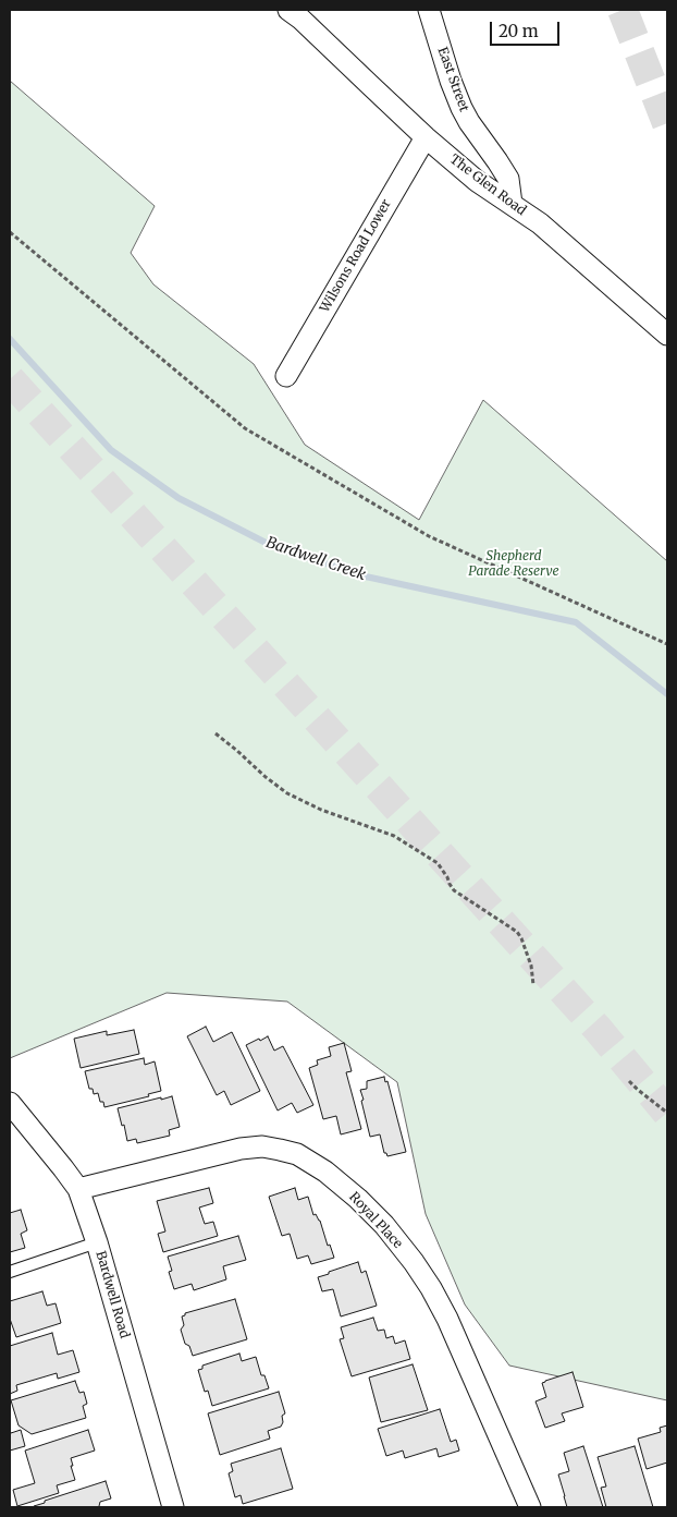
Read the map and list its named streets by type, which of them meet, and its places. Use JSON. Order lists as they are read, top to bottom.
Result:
{
  "streets": {
    "street": [
      "East Street",
      "The Glen Road",
      "Wilsons Road Lower",
      "Royal Place",
      "Bardwell Road"
    ]
  },
  "crossings": [
    ["East Street", "The Glen Road"],
    ["The Glen Road", "Wilsons Road Lower"],
    ["Royal Place", "Bardwell Road"]
  ],
  "water": ["Bardwell Creek"],
  "parks": ["Shepherd Parade Reserve"],
  "scale_bar": "20 m"
}
